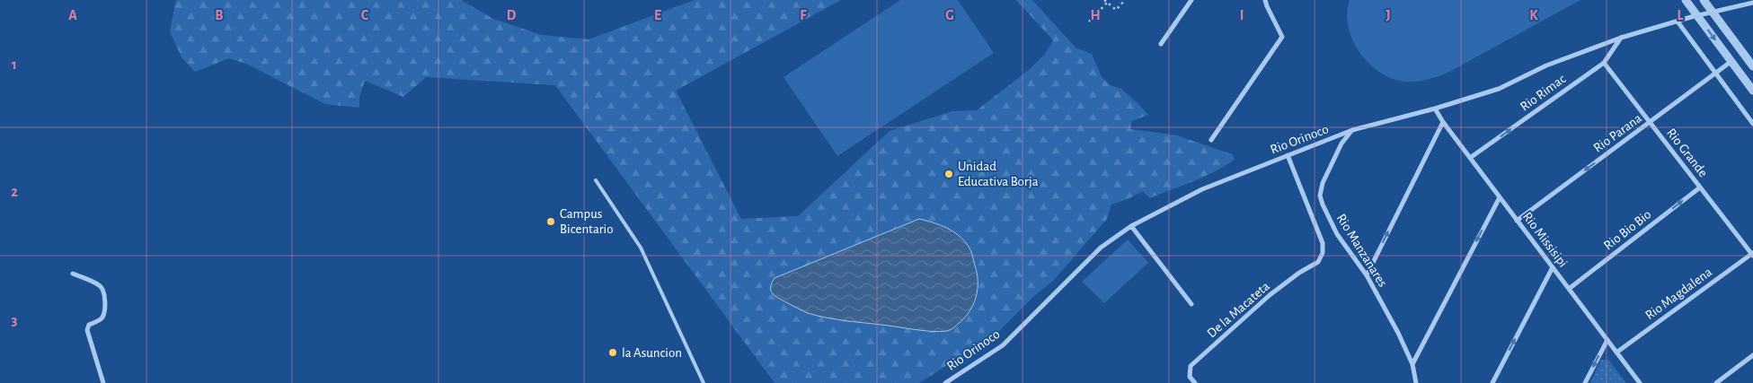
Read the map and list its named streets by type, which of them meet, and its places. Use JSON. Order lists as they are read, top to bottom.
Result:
{
  "streets": {
    "street": [
      "Rio Rimac",
      "Rio Parana",
      "Rio Orinoco",
      "Rio Grande",
      "Rio Bio Bio",
      "Rio Missisipi",
      "Rio Manzanares",
      "Rio Magdalena",
      "De la Macateta"
    ]
  },
  "crossings": [
    ["Rio Rimac", "Rio Orinoco"],
    ["Rio Rimac", "Rio Grande"],
    ["Rio Rimac", "Rio Missisipi"],
    ["Rio Parana", "Rio Grande"],
    ["Rio Parana", "Rio Missisipi"],
    ["Rio Orinoco", "Rio Missisipi"],
    ["Rio Orinoco", "Rio Manzanares"],
    ["Rio Grande", "Rio Bio Bio"],
    ["Rio Grande", "Rio Magdalena"],
    ["Rio Bio Bio", "Rio Missisipi"],
    ["Rio Missisipi", "Rio Magdalena"],
    ["Rio Manzanares", "De la Macateta"]
  ],
  "one_way": ["Rio Rimac", "Rio Parana", "Rio Bio Bio"],
  "places": ["Unidad Educativa Borja", "Campus Bicentario", "la Asuncion"],
  "grid": {
    "columns": [
      "A",
      "B",
      "C",
      "D",
      "E",
      "F",
      "G",
      "H",
      "I",
      "J",
      "K",
      "L"
    ],
    "rows": ["1", "2", "3"]
  }
}
